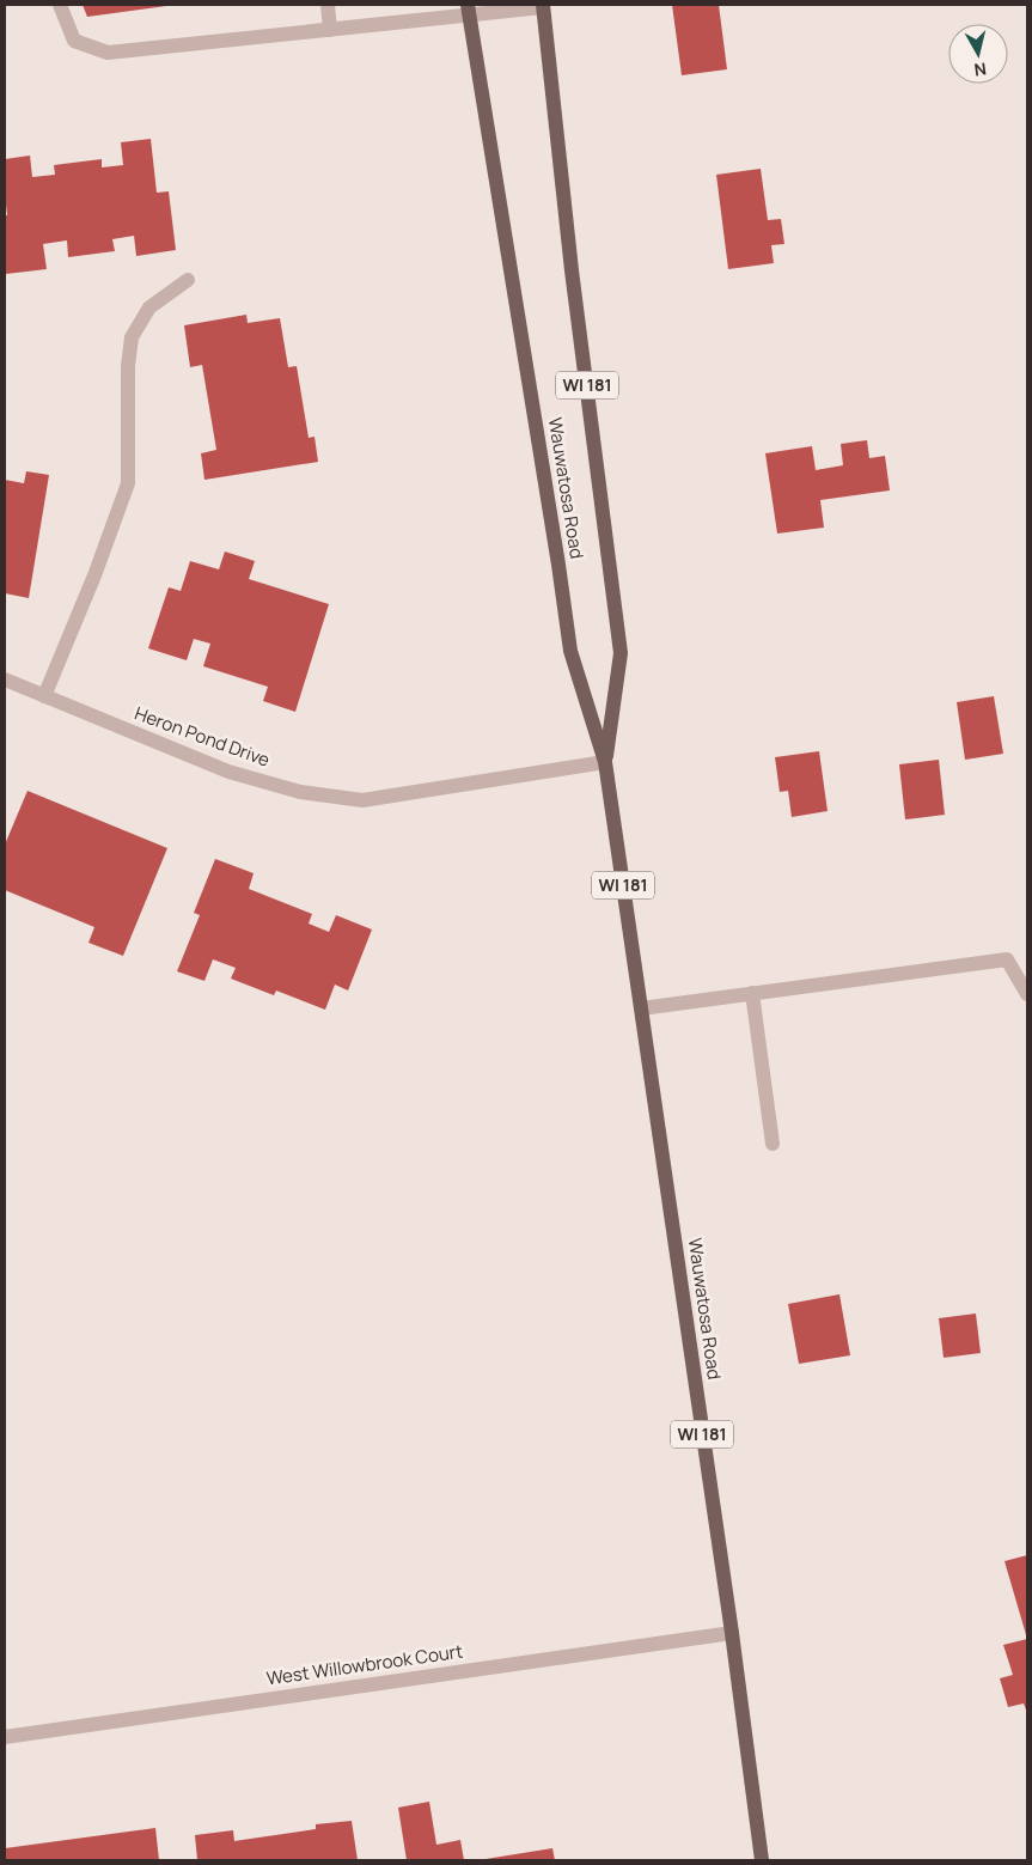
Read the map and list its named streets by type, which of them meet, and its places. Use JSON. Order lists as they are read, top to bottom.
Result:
{
  "streets": {
    "main road": ["WI 181", "Wauwatosa Road"],
    "street": ["Heron Pond Drive", "West Willowbrook Court"]
  },
  "crossings": [
    ["Wauwatosa Road", "Heron Pond Drive"],
    ["Wauwatosa Road", "West Willowbrook Court"]
  ],
  "north": "bottom"
}
